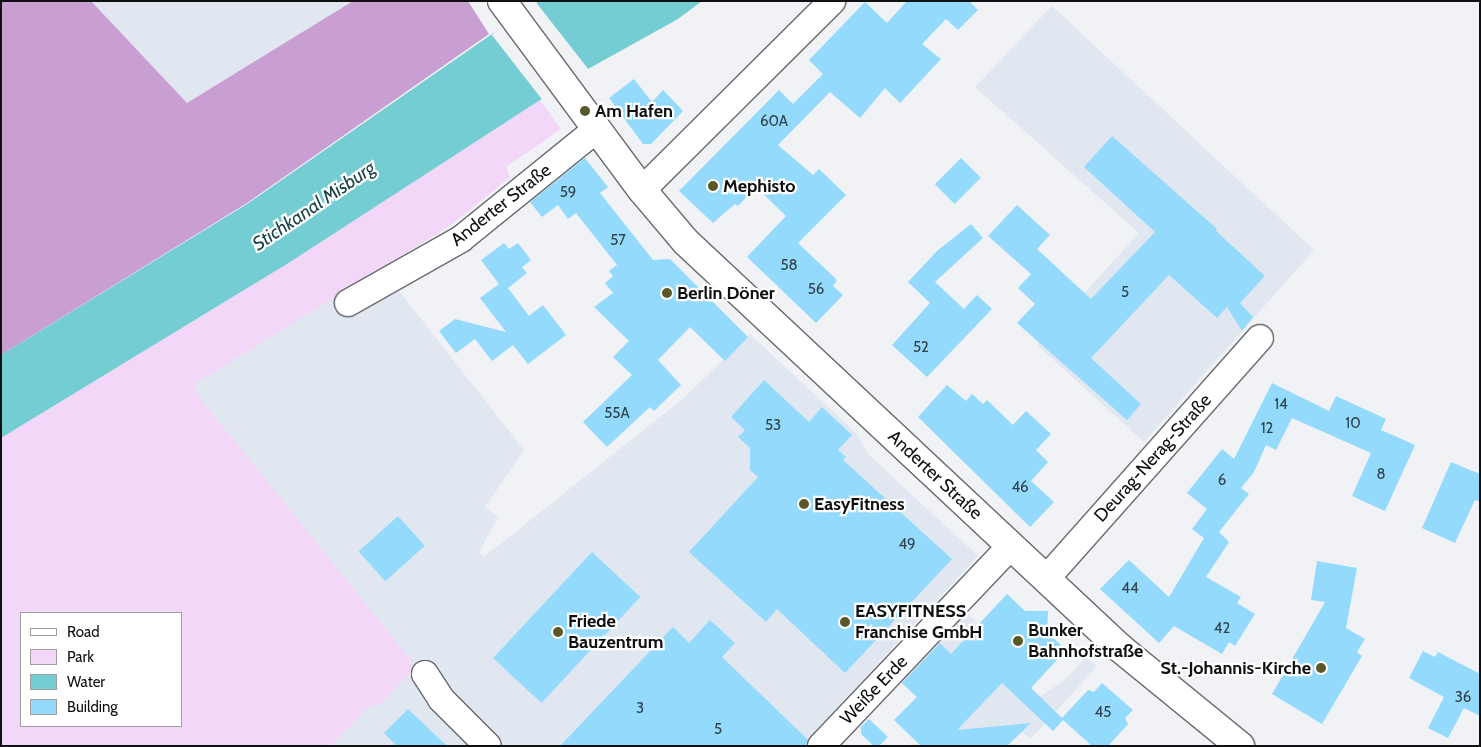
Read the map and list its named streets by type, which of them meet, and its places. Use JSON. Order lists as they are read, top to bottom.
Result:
{
  "streets": {
    "main road": ["Anderter Straße"],
    "street": ["Deurag-Nerag-Straße", "Weiße Erde"]
  },
  "crossings": [
    ["Anderter Straße", "Deurag-Nerag-Straße"],
    ["Anderter Straße", "Weiße Erde"]
  ],
  "water": ["Stichkanal Misburg"],
  "places": [
    "Am Hafen",
    "Mephisto",
    "Berlin Döner",
    "EasyFitness",
    "EASYFITNESS Franchise GmbH",
    "Friede Bauzentrum",
    "Bunker Bahnhofstraße",
    "St.-Johannis-Kirche"
  ],
  "house_numbers": [
    "60A",
    "59",
    "57",
    "58",
    "56",
    "5",
    "52",
    "14",
    "55A",
    "10",
    "53",
    "12",
    "8",
    "6",
    "46",
    "49",
    "44",
    "42",
    "36",
    "3",
    "45",
    "5"
  ],
  "legend": [
    "Road",
    "Park",
    "Water",
    "Building"
  ]
}
